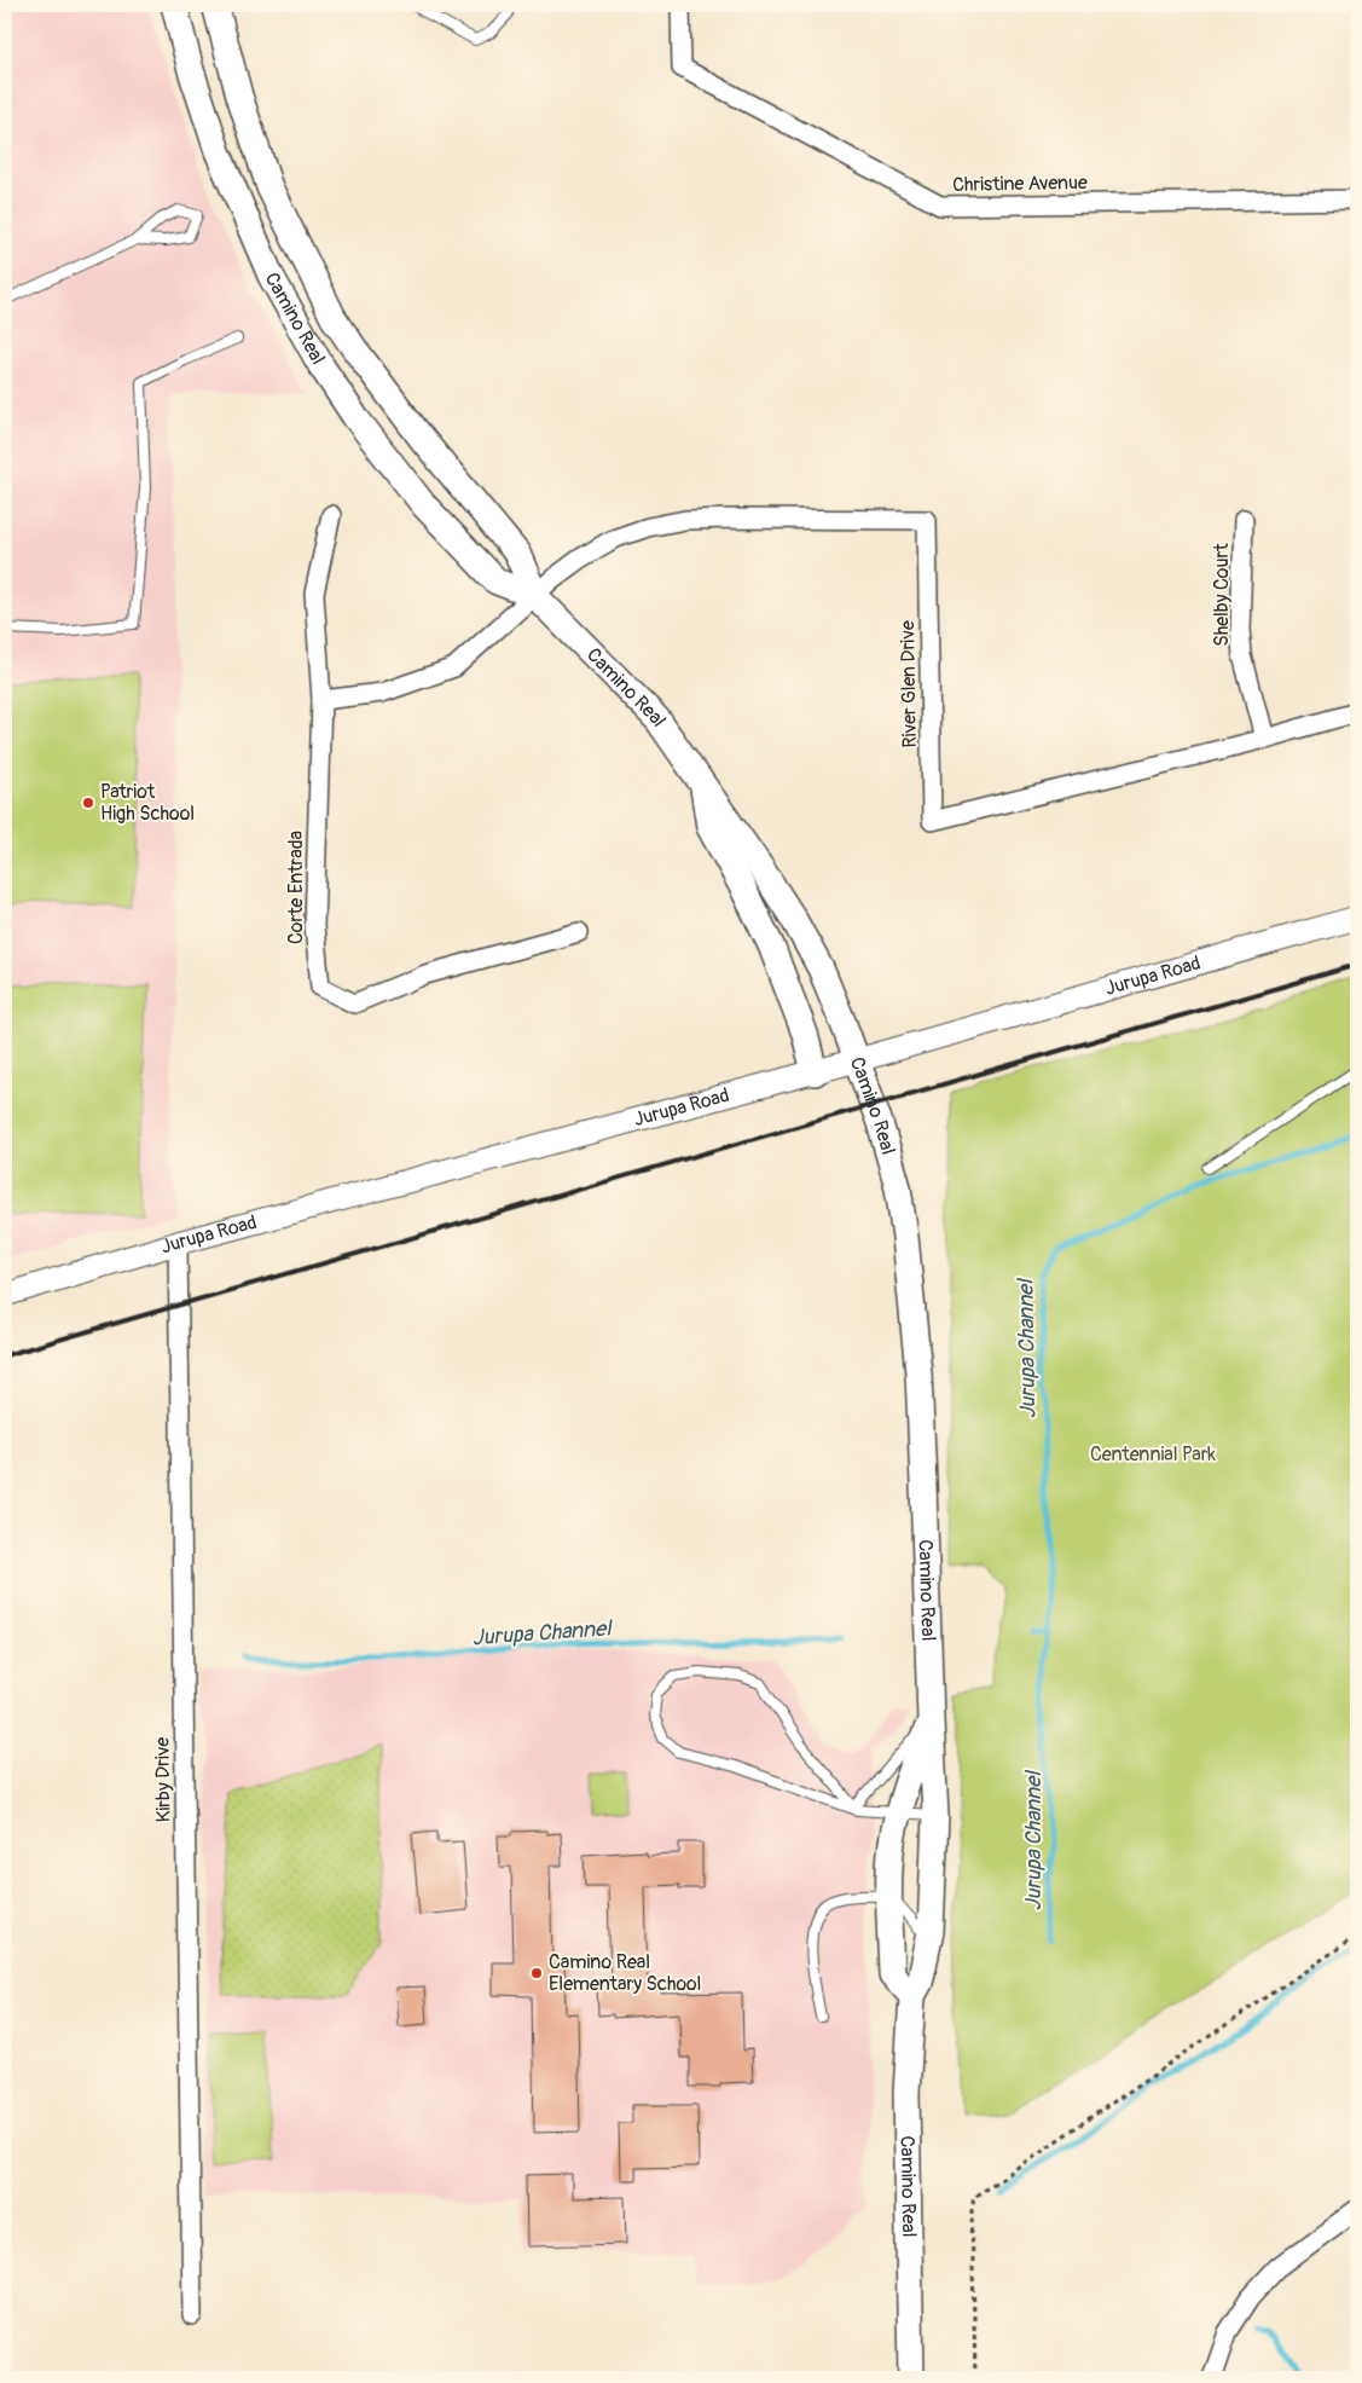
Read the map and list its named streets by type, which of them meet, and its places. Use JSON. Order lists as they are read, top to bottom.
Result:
{
  "streets": {
    "main road": ["Camino Real"],
    "street": [
      "Christine Avenue",
      "Shelby Court",
      "River Glen Drive",
      "Corte Entrada",
      "Jurupa Road",
      "Kirby Drive"
    ]
  },
  "crossings": [
    ["Camino Real", "River Glen Drive"],
    ["Camino Real", "Jurupa Road"],
    ["Shelby Court", "River Glen Drive"],
    ["Jurupa Road", "Kirby Drive"]
  ],
  "water": ["Jurupa Channel"],
  "parks": ["Centennial Park"],
  "places": ["Patriot High School", "Camino Real Elementary School"]
}
